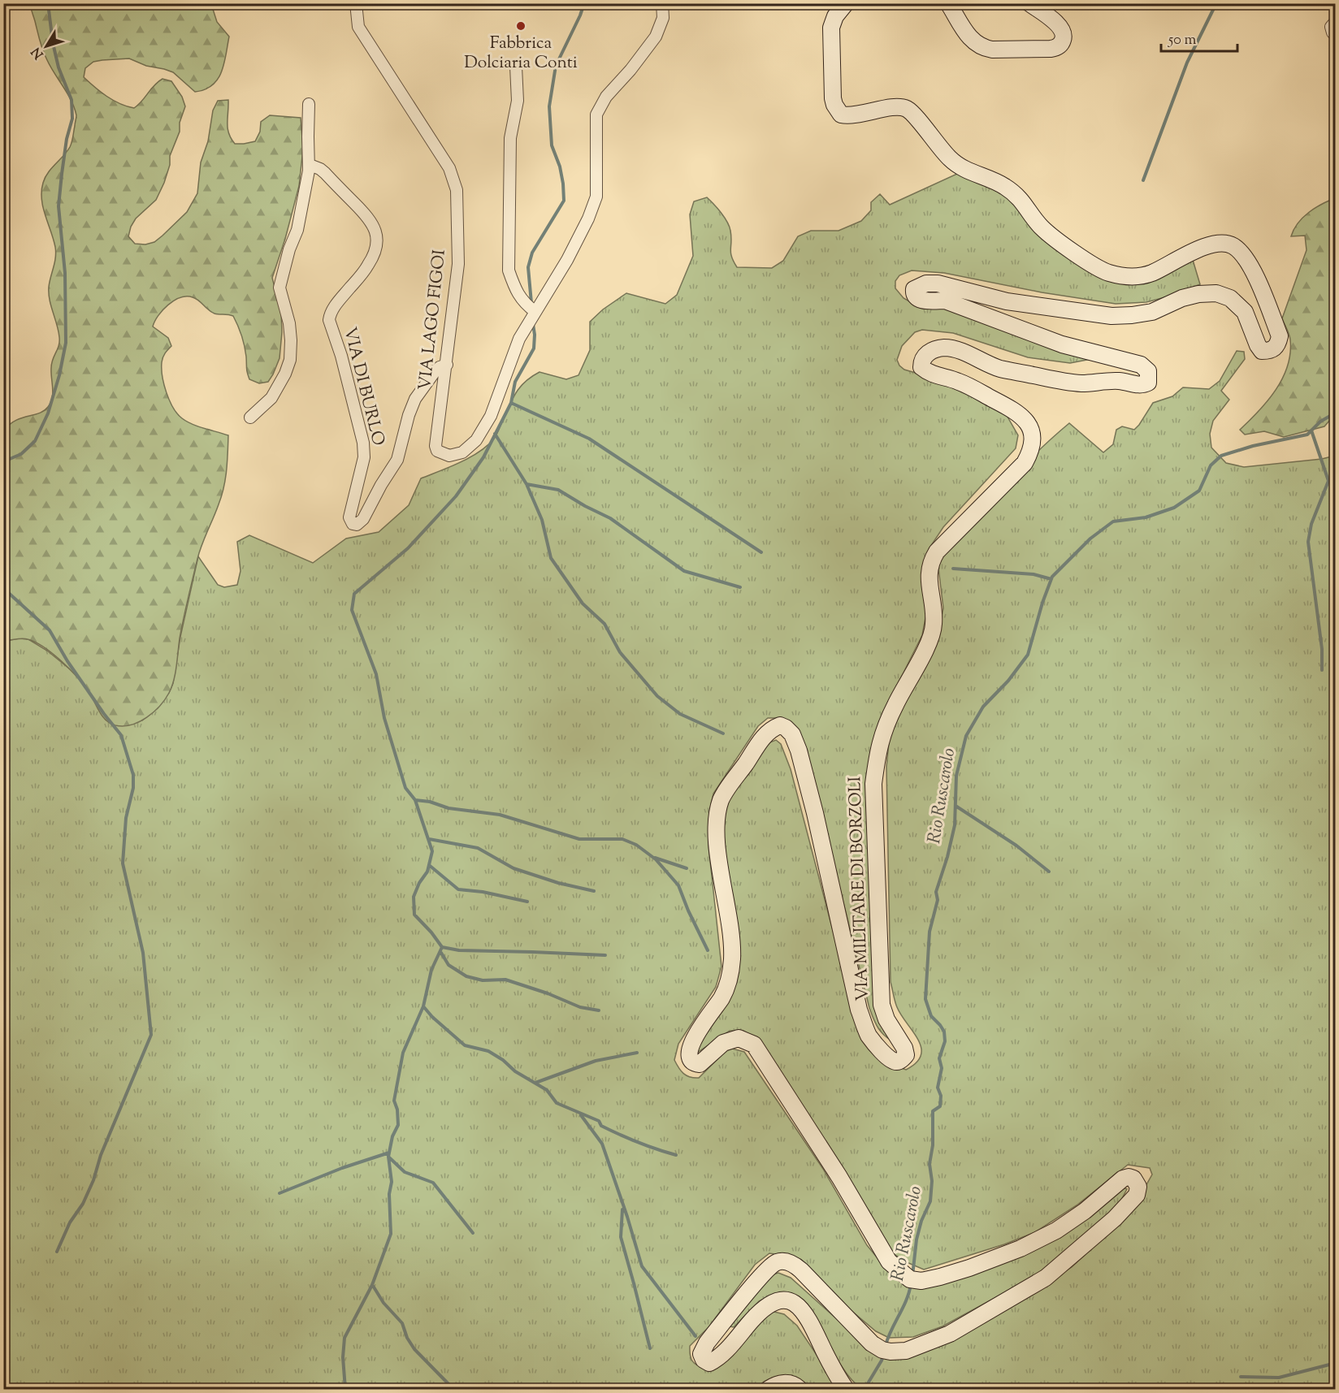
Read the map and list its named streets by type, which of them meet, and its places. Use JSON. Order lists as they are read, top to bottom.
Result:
{
  "streets": {
    "street": ["VIA LAGO FIGOI", "VIA DI BURLO", "VIA MILITARE DI BORZOLI"]
  },
  "crossings": [
    ["VIA LAGO FIGOI", "VIA DI BURLO"]
  ],
  "water": ["Rio Ruscarolo"],
  "places": ["Fabbrica Dolciaria Conti"],
  "scale_bar": "50 m",
  "north": "bottom left"
}
